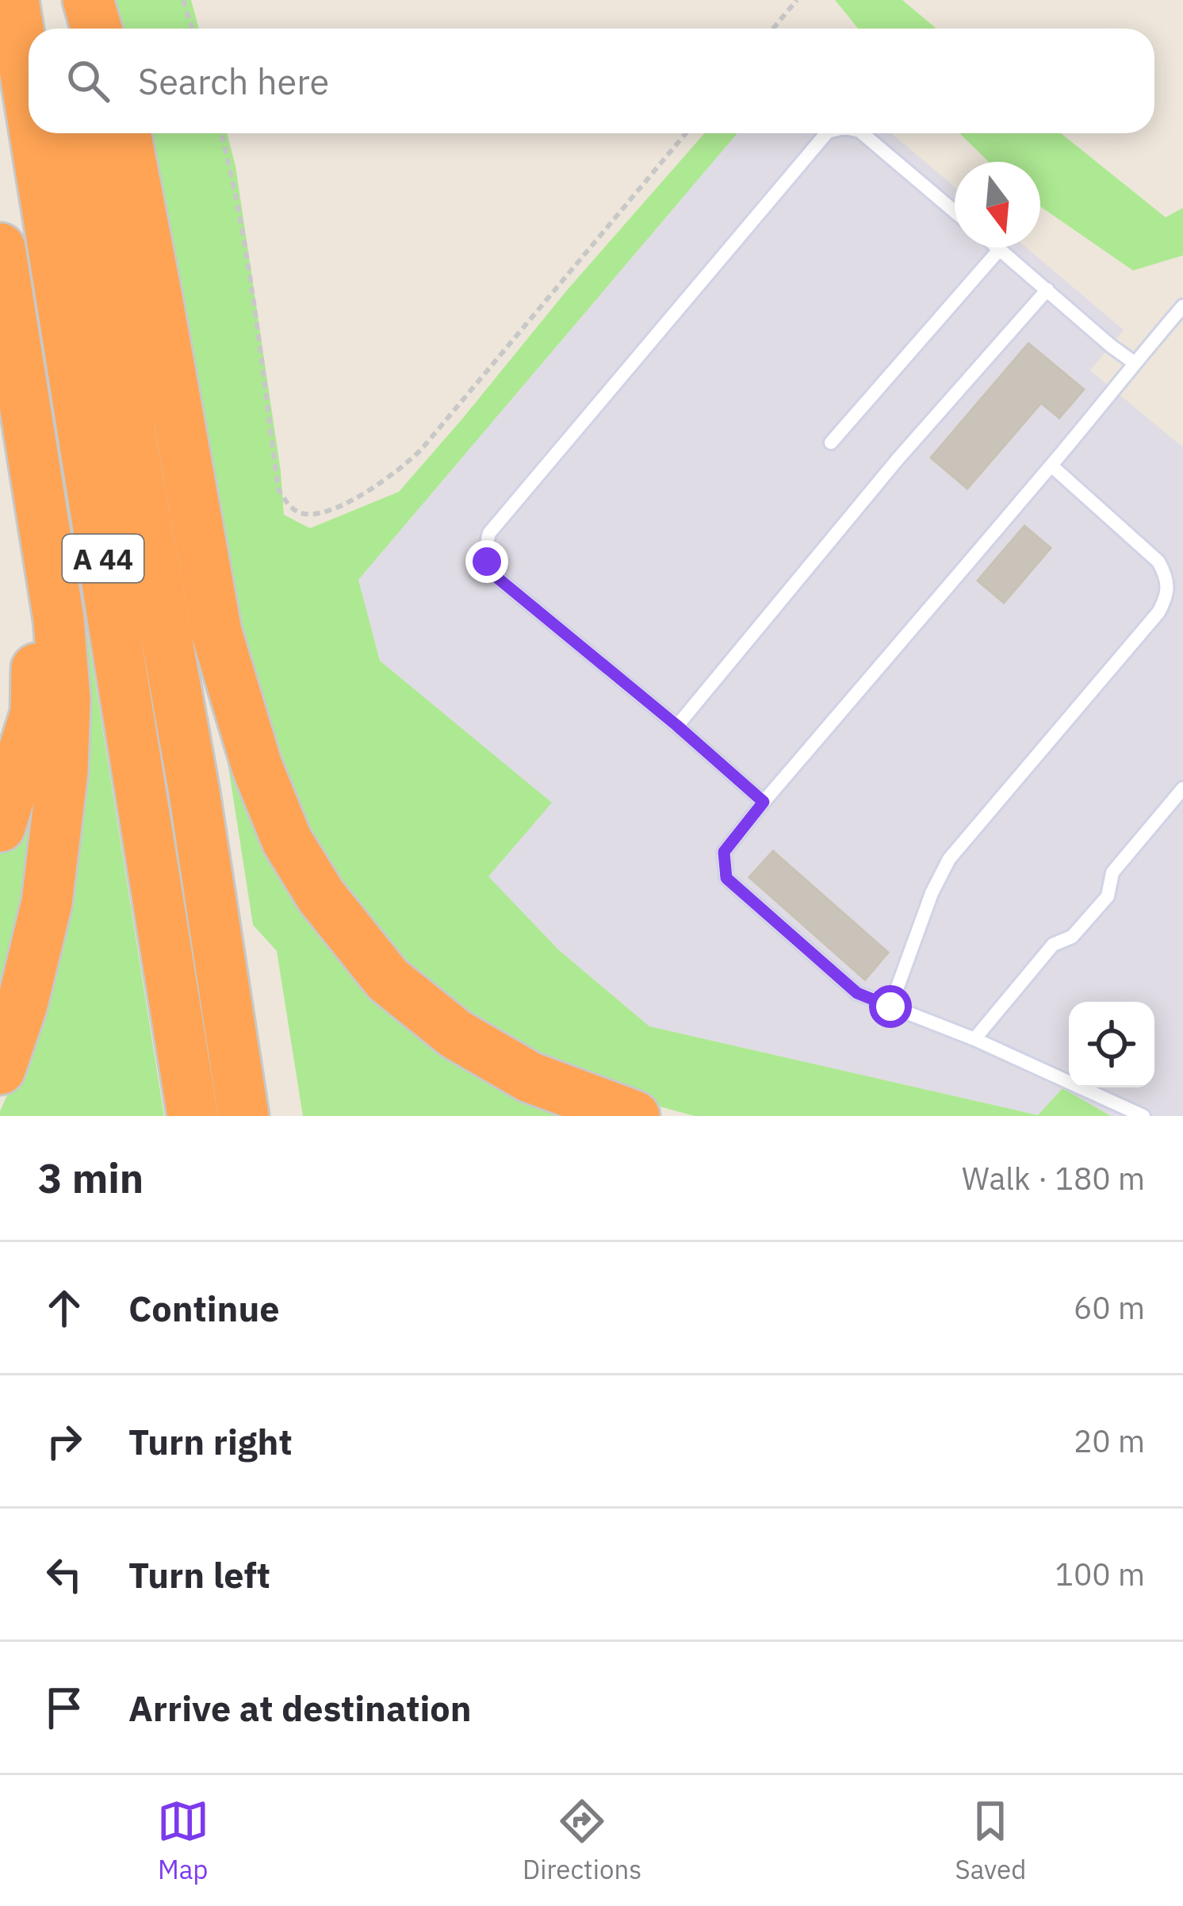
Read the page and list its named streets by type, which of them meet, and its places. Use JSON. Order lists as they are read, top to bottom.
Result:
{
  "streets": {
    "highway": ["A 44"]
  },
  "north": "bottom",
  "page": {
    "search": "Search here",
    "heading": ["3 min", "Walk · 180 m"],
    "list": [
      ["Continue", "60 m"],
      ["Turn right", "20 m"],
      ["Turn left", "100 m"],
      "Arrive at destination"
    ],
    "nav": ["Map", "Directions", "Saved"]
  }
}
